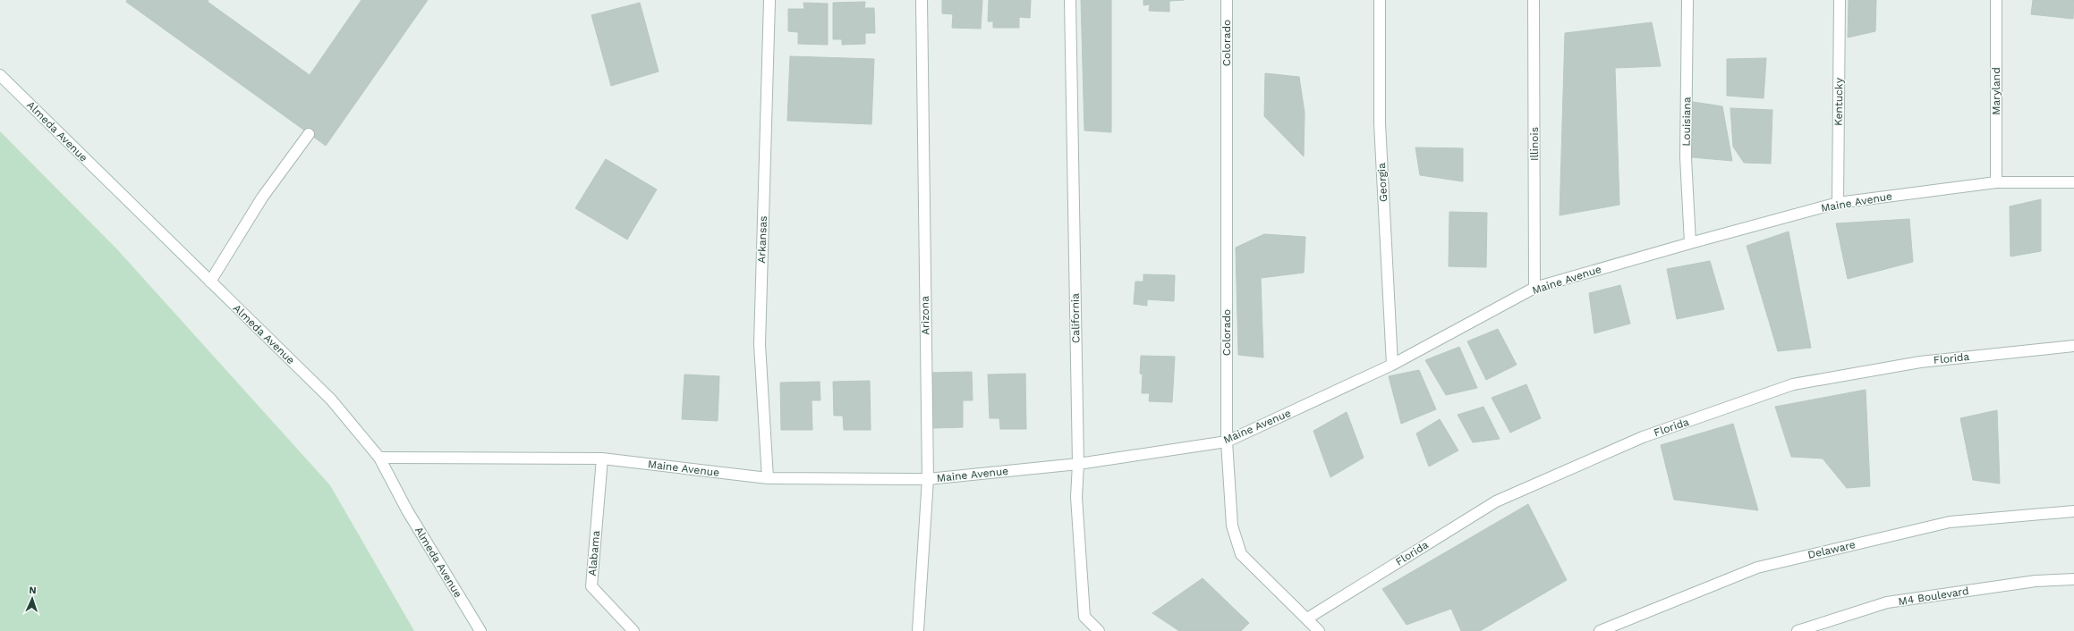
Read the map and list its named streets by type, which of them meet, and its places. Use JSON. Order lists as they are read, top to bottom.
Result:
{
  "streets": {
    "street": [
      "Colorado",
      "Maryland",
      "Kentucky",
      "Louisiana",
      "Almeda Avenue",
      "Illinois",
      "Georgia",
      "Maine Avenue",
      "Arkansas",
      "Arizona",
      "California",
      "Florida",
      "Delaware",
      "Alabama",
      "M4 Boulevard"
    ]
  },
  "crossings": [
    ["Colorado", "Maine Avenue"],
    ["Colorado", "Florida"],
    ["Maryland", "Maine Avenue"],
    ["Kentucky", "Maine Avenue"],
    ["Louisiana", "Maine Avenue"],
    ["Almeda Avenue", "Maine Avenue"],
    ["Illinois", "Maine Avenue"],
    ["Georgia", "Maine Avenue"],
    ["Maine Avenue", "Arkansas"],
    ["Maine Avenue", "Arizona"],
    ["Maine Avenue", "California"],
    ["Maine Avenue", "Alabama"]
  ],
  "north": "top"
}
